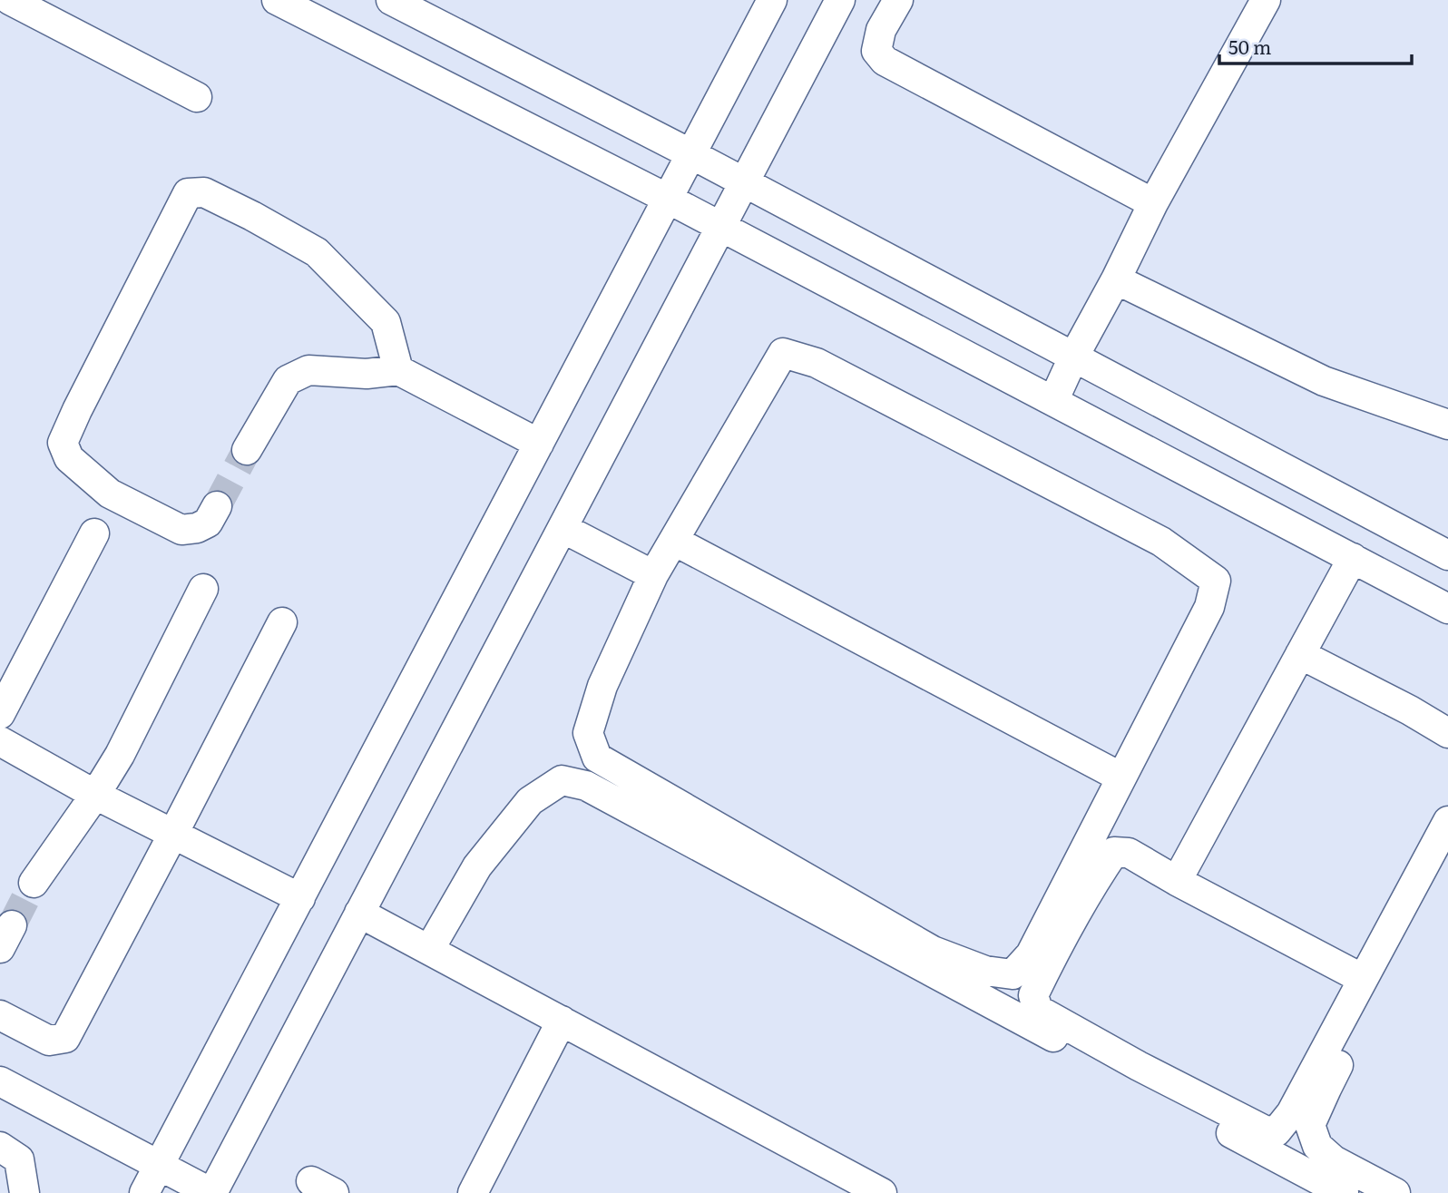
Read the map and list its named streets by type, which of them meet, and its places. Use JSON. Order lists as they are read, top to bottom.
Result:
{
  "scale_bar": "50 m"
}
